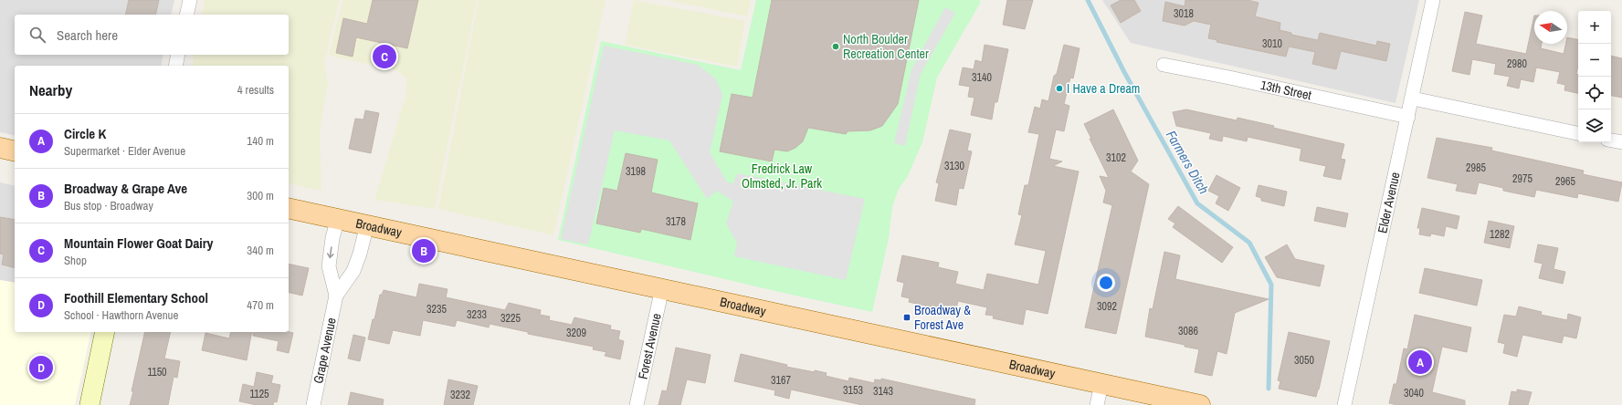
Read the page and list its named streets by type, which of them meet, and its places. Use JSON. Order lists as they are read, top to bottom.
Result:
{
  "streets": {
    "main road": ["Broadway"],
    "street": [
      "13th Street",
      "Elder Avenue",
      "Forest Avenue",
      "Grape Avenue"
    ]
  },
  "crossings": [
    ["13th Street", "Elder Avenue"],
    ["Broadway", "Forest Avenue"],
    ["Broadway", "Grape Avenue"]
  ],
  "water": ["Farmers Ditch"],
  "parks": ["Fredrick Law Olmsted, Jr. Park"],
  "places": {
    "other": ["North Boulder Recreation Center", "I Have a Dream"],
    "transit": ["Broadway & Forest Ave"]
  },
  "house_numbers": [
    "3018",
    "3010",
    "2980",
    "3140",
    "3102",
    "3130",
    "2985",
    "3198",
    "2975",
    "2965",
    "3178",
    "1282",
    "3092",
    "3235",
    "3233",
    "3225",
    "3086",
    "3209",
    "3050",
    "1150",
    "3167",
    "3153",
    "3143",
    "3040",
    "1125",
    "3232"
  ],
  "north": "left",
  "page": {
    "map_buttons": ["+", "−"],
    "search": "Search here",
    "pins": [
      "C",
      "B",
      "A",
      "D"
    ],
    "heading": ["Nearby", "4 results"],
    "list": [
      {
        "mark": "A",
        "name": "Circle K",
        "note": "Supermarket · Elder Avenue",
        "value": "140 m"
      },
      {
        "mark": "B",
        "name": "Broadway & Grape Ave",
        "note": "Bus stop · Broadway",
        "value": "300 m"
      },
      {
        "mark": "C",
        "name": "Mountain Flower Goat Dairy",
        "note": "Shop",
        "value": "340 m"
      },
      {
        "mark": "D",
        "name": "Foothill Elementary School",
        "note": "School · Hawthorn Avenue",
        "value": "470 m"
      }
    ]
  }
}
